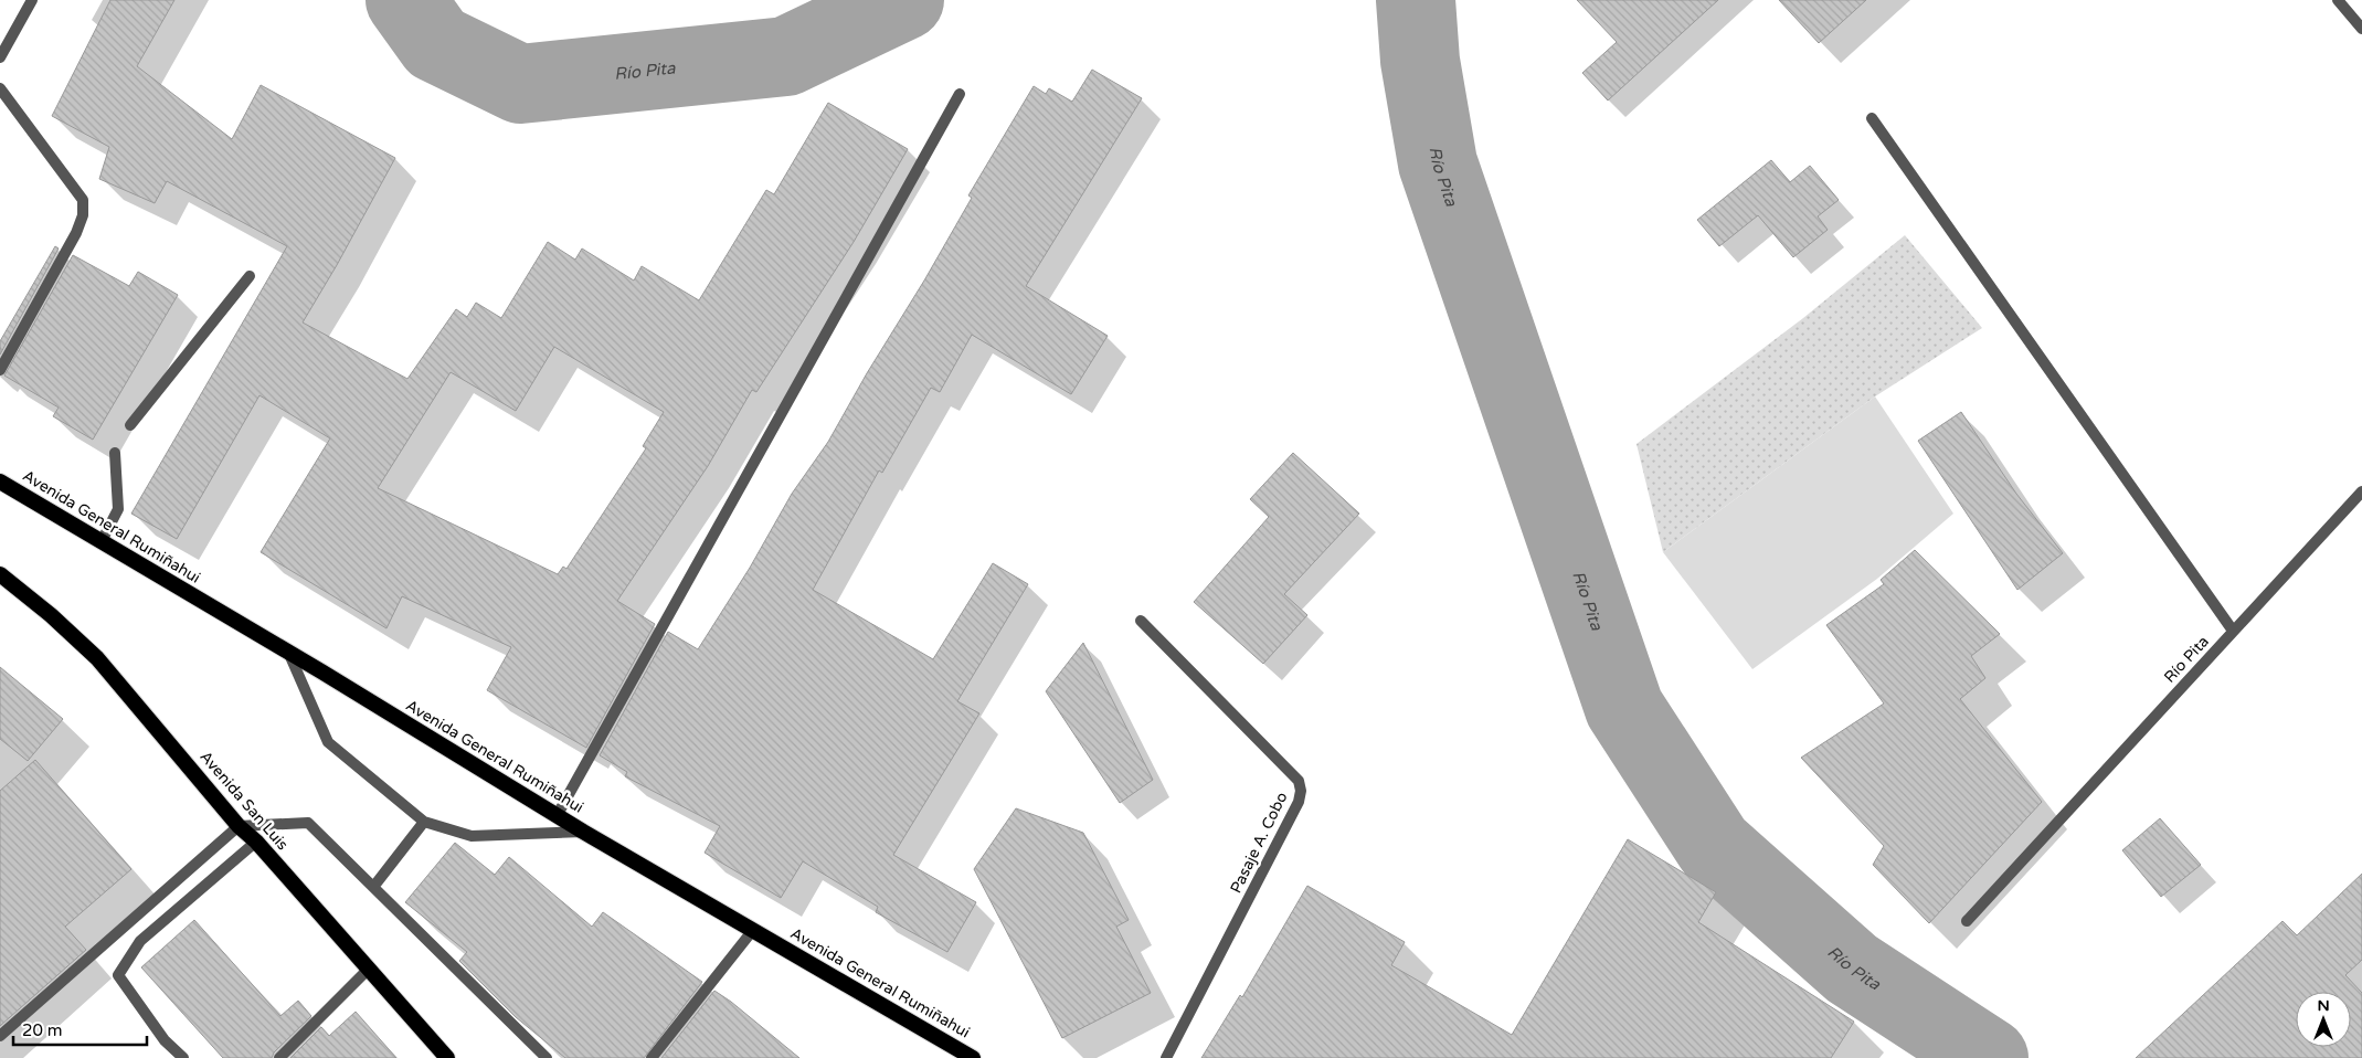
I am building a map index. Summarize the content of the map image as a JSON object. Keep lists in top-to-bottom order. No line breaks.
{"streets":{"highway":["Avenida General Rumiñahui","Avenida San Luis"],"street":["Río Pita","Pasaje A. Cobo"]},"water":["Río Pita"],"scale_bar":"20 m","north":"top"}
